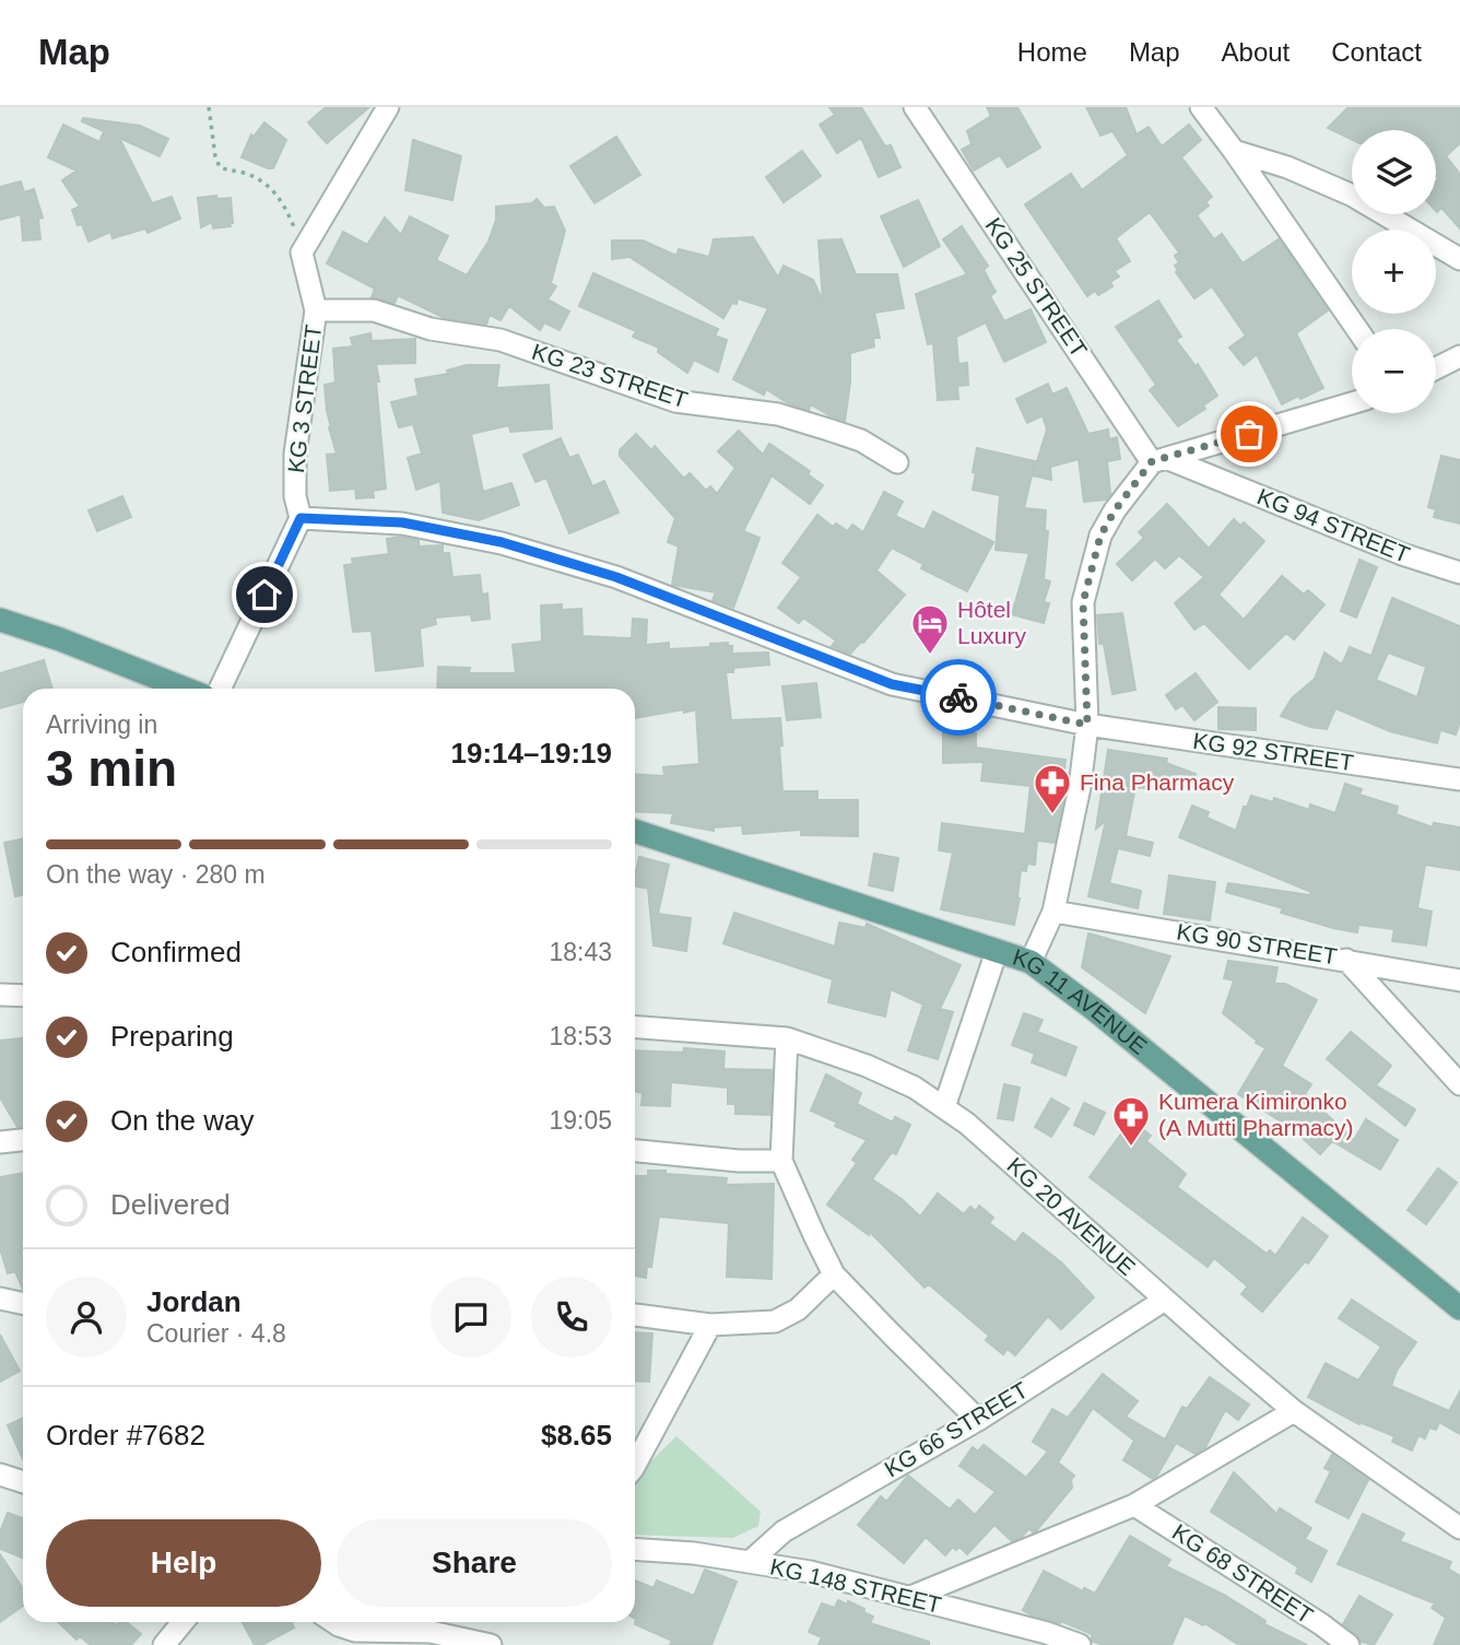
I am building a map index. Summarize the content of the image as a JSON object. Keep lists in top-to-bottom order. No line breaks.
{"streets":{"main road":["KG 11 AVENUE"],"street":["KG 25 STREET","KG 23 STREET","KG 3 STREET","KG 94 STREET","KG 92 STREET","KG 90 STREET","KG 20 AVENUE","KG 66 STREET","KG 68 STREET","KG 148 STREET"]},"crossings":[["KG 25 STREET","KG 94 STREET"],["KG 23 STREET","KG 3 STREET"],["KG 3 STREET","KG 92 STREET"],["KG 20 AVENUE","KG 66 STREET"],["KG 66 STREET","KG 148 STREET"]],"places":{"hotel":["Hôtel Luxury"],"pharmacy":["Fina Pharmacy","Kumera Kimironko (A Mutti Pharmacy)"]},"page":{"header":"Map","nav":["Home","Map","About","Contact"],"map_buttons":["+","−"],"heading":["3 min","Arriving in","19:14–19:19"],"panel":["Jordan","Courier · 4.8","Order #7682","$8.65"],"bar":"On the way · 280 m","list":[["Confirmed","18:43"],["Preparing","18:53"],["On the way","19:05"],"Delivered"],"buttons":["Help","Share"]}}
